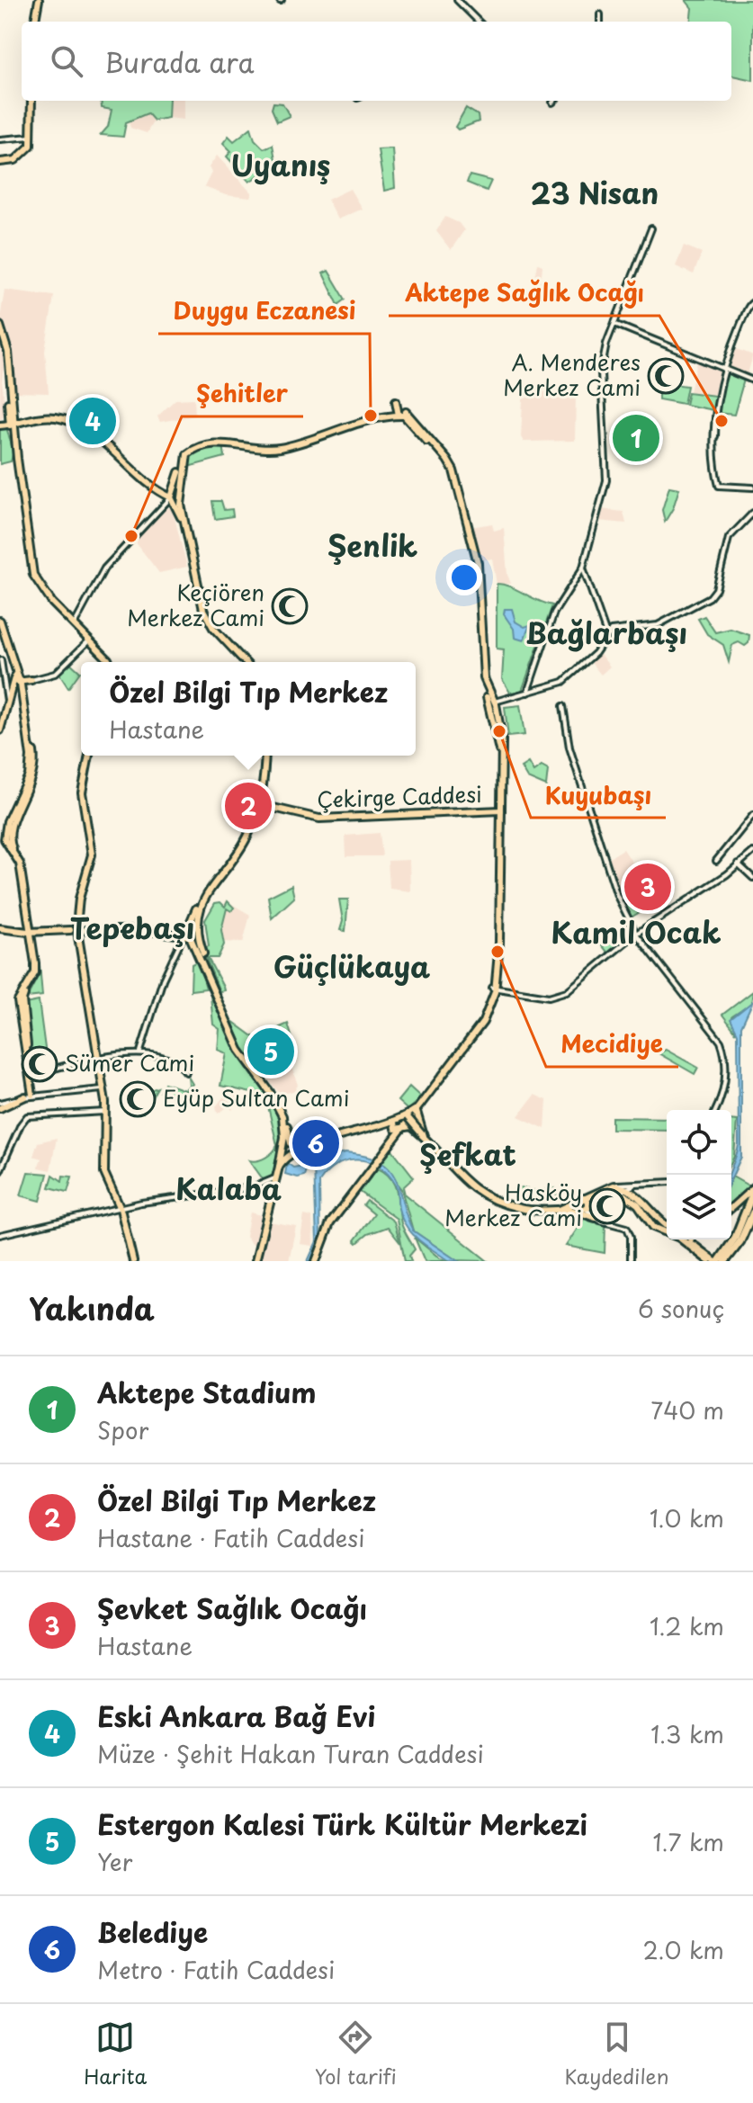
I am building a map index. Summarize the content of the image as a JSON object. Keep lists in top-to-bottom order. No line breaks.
{"streets":{"main road":["Çekirge Caddesi"]},"districts":["Uyanış","23 Nisan","Şenlik","Bağlarbaşı","Tepebaşı","Kamil Ocak","Güçlükaya","Şefkat","Kalaba"],"places":{"mosque":["A. Menderes Merkez Cami","Keçiören Merkez Cami","Sümer Cami","Eyüp Sultan Cami","Hasköy Merkez Cami"],"other":["Duygu Eczanesi","Aktepe Sağlık Ocağı","Şehitler","Kuyubaşı","Mecidiye"]},"page":{"search":"Burada ara","pins":["4","1","2","3","5","6"],"popup":["Özel Bilgi Tıp Merkez","Hastane"],"heading":["Yakında","6 sonuç"],"list":[{"mark":"1","name":"Aktepe Stadium","note":"Spor","value":"740 m"},{"mark":"2","name":"Özel Bilgi Tıp Merkez","note":"Hastane · Fatih Caddesi","value":"1.0 km"},{"mark":"3","name":"Şevket Sağlık Ocağı","note":"Hastane","value":"1.2 km"},{"mark":"4","name":"Eski Ankara Bağ Evi","note":"Müze · Şehit Hakan Turan Caddesi","value":"1.3 km"},{"mark":"5","name":"Estergon Kalesi Türk Kültür Merkezi","note":"Yer","value":"1.7 km"},{"mark":"6","name":"Belediye","note":"Metro · Fatih Caddesi","value":"2.0 km"}],"nav":["Harita","Yol tarifi","Kaydedilen"]}}
